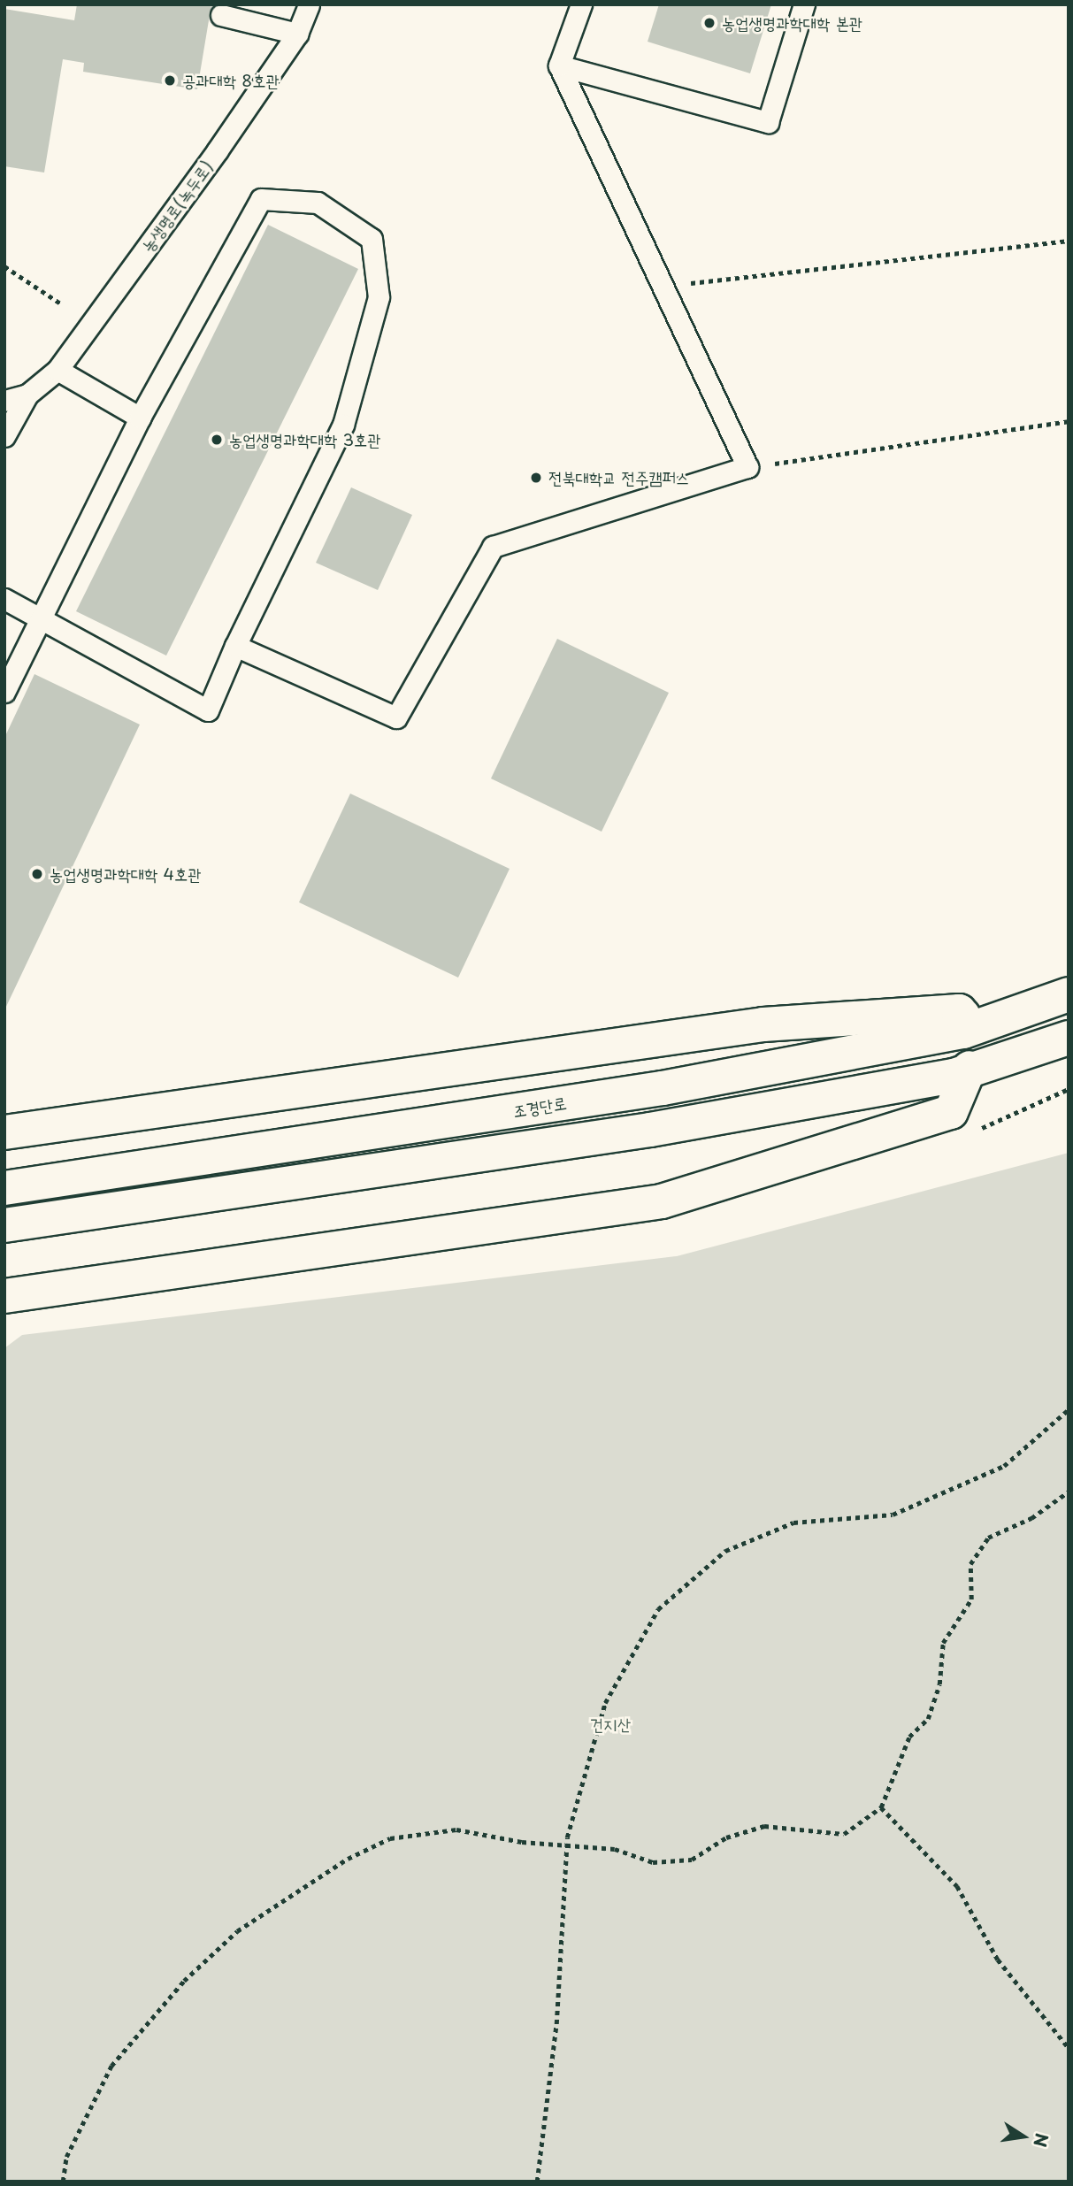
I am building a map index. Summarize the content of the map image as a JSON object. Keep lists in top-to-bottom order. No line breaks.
{"streets":{"street":["조경단로"],"lane":["농생명로(녹두로)"]},"parks":["건지산"],"places":["농업생명과학대학 본관","공과대학 8호관","농업생명과학대학 3호관","전북대학교 전주캠퍼스","농업생명과학대학 4호관"],"north":"right"}
